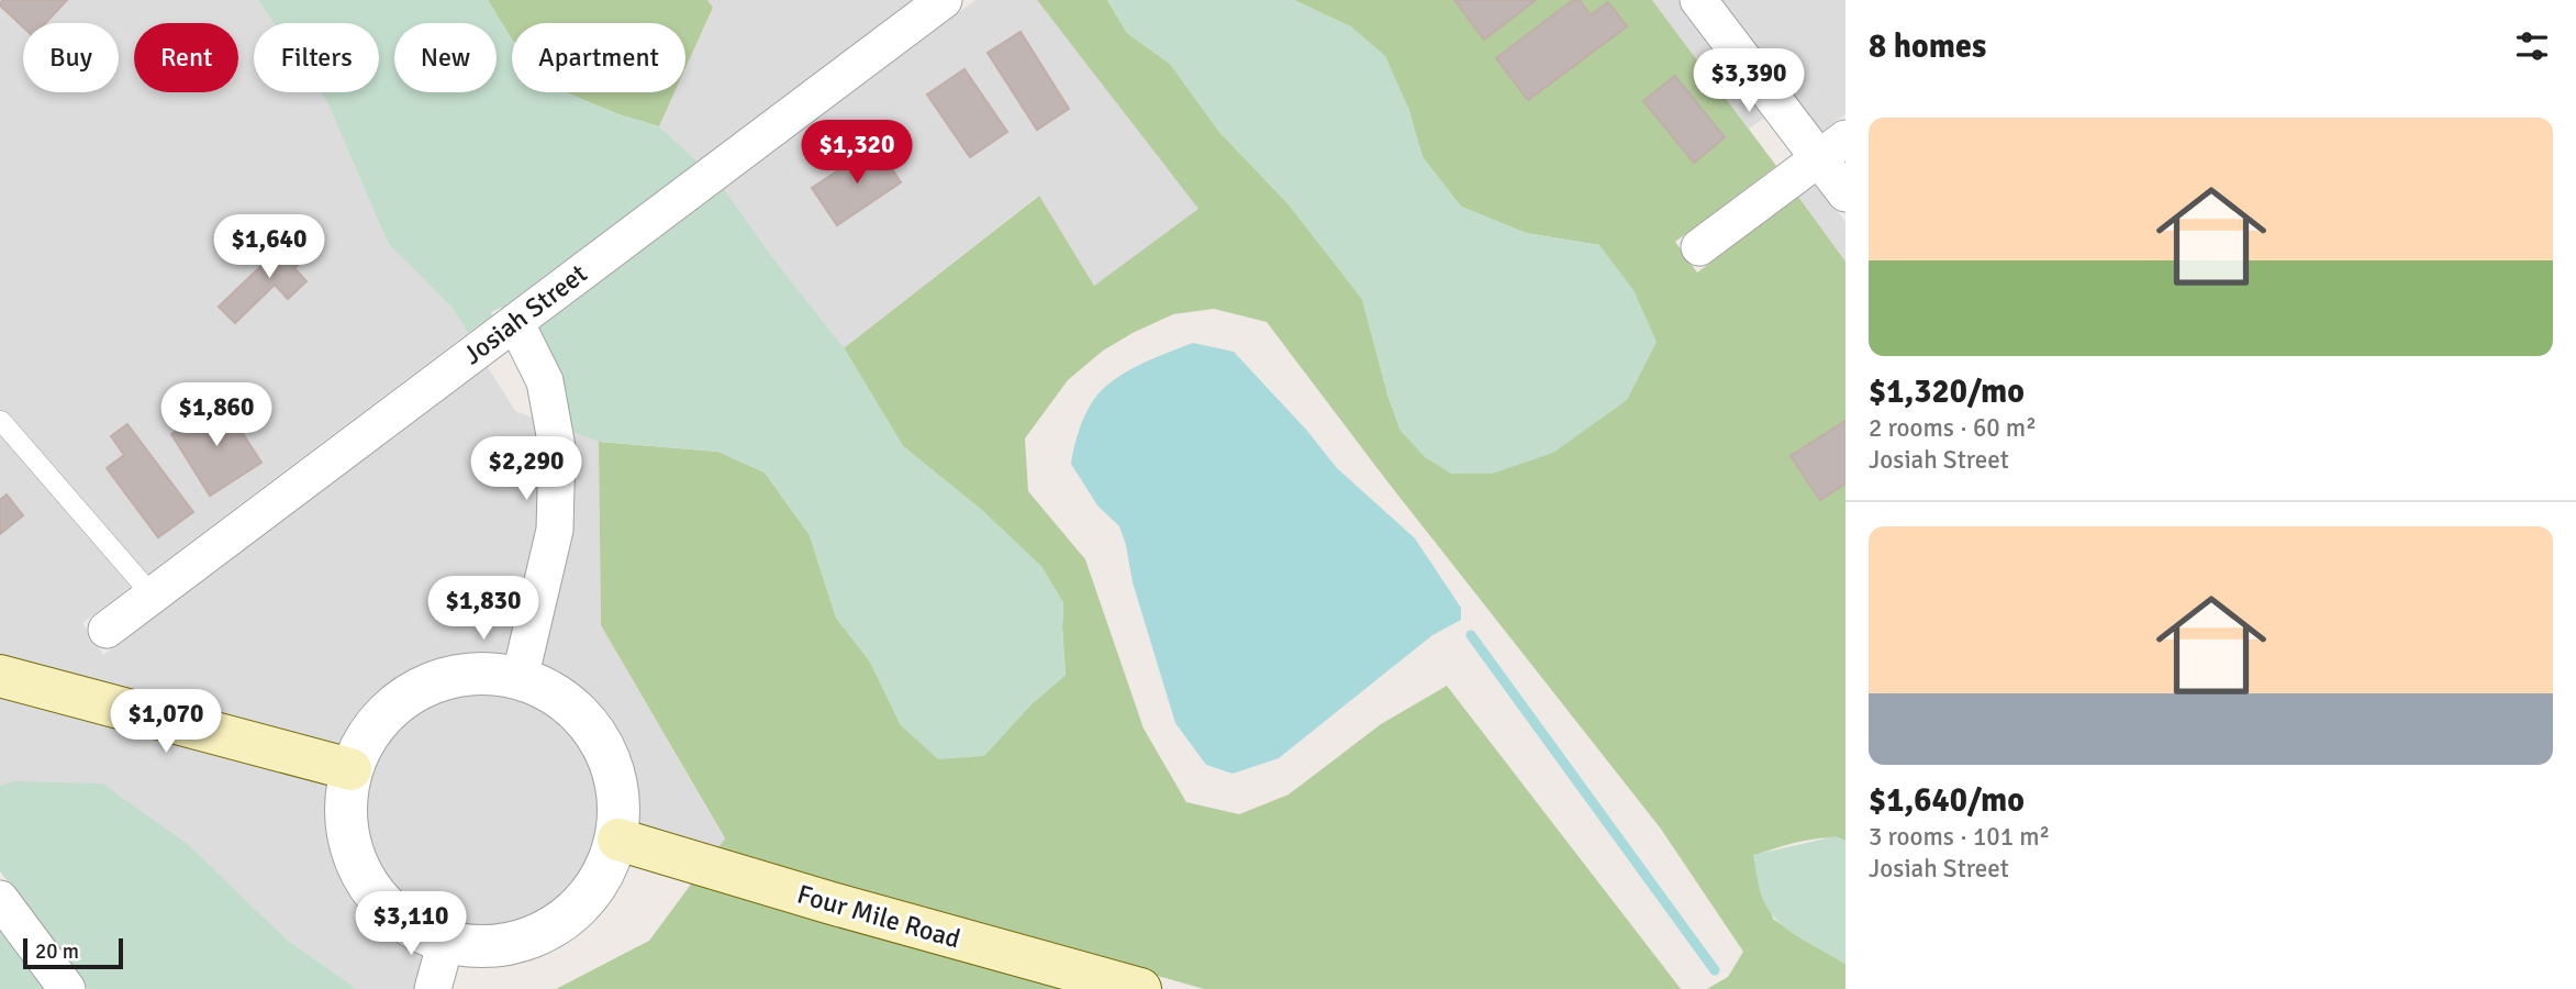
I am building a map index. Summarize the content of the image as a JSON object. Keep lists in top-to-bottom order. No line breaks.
{"streets":{"main road":["Four Mile Road"],"street":["Josiah Street"]},"scale_bar":"20 m","page":{"heading":"8 homes","chip":["Buy","Rent","Filters","New","Apartment"],"price":["$3,390","$1,320","$1,640","$1,860","$2,290","$1,830","$1,070","$3,110"],"list":[{"name":"$1,320/mo","note":"2 rooms · 60 m² · Josiah Street"},{"name":"$1,640/mo","note":"3 rooms · 101 m² · Josiah Street"}],"scale":"20 m"}}
